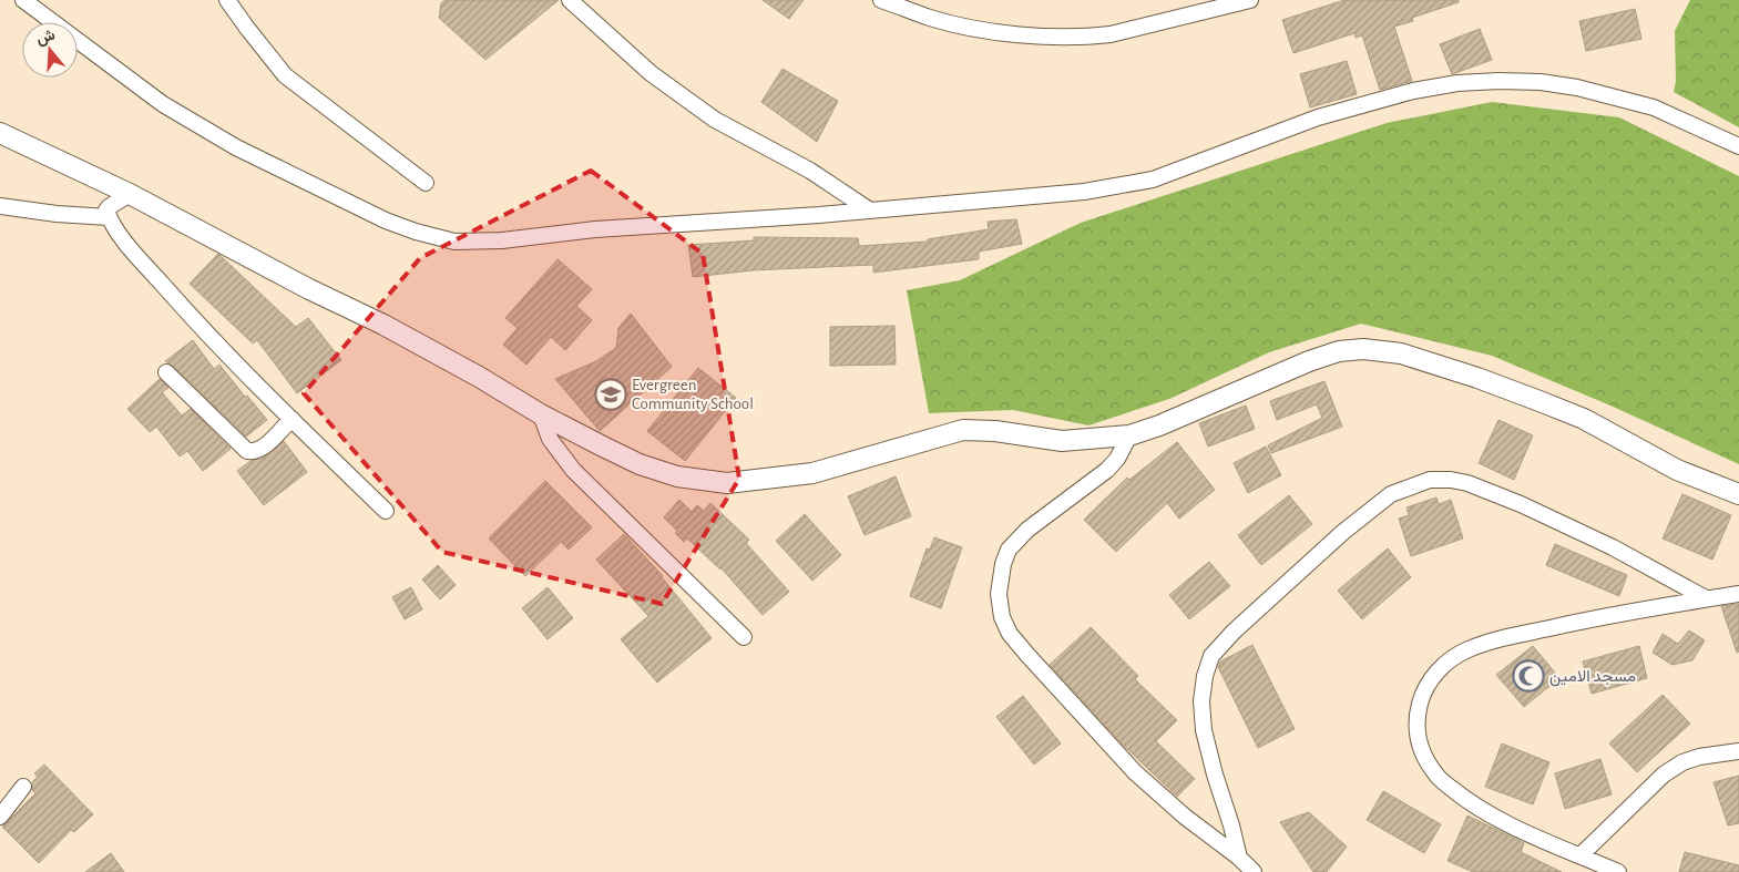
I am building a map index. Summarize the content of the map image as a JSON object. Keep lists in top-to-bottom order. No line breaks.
{"places":{"school or university":["Evergreen Community School"],"mosque":["مسجد الامين"]},"north":"top"}
